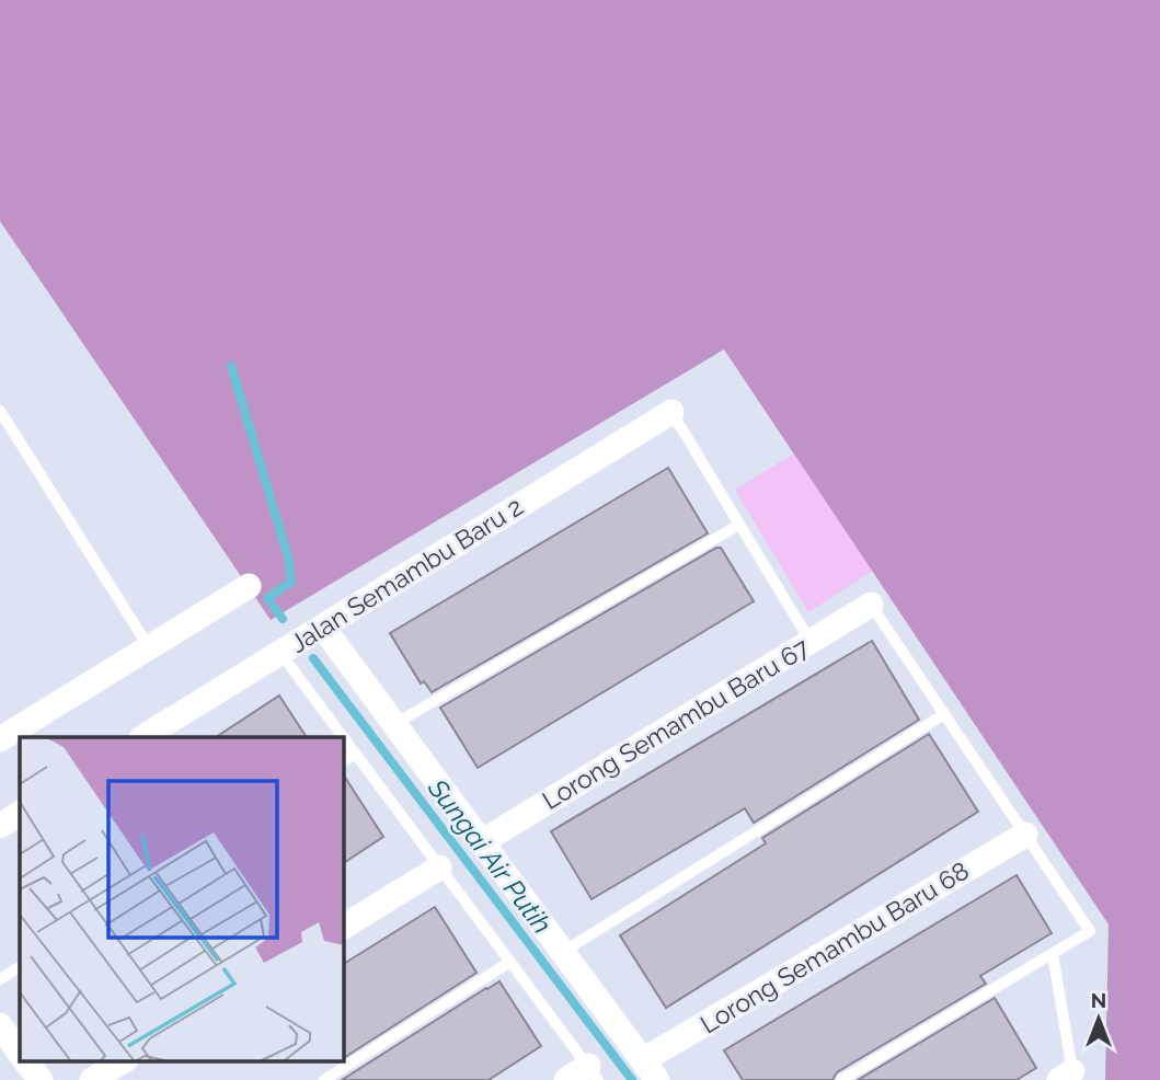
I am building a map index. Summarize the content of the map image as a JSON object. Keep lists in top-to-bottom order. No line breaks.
{"streets":{"street":["Jalan Semambu Baru 2","Lorong Semambu Baru 67","Lorong Semambu Baru 68"]},"water":["Sungai Air Putih"],"north":"top"}
